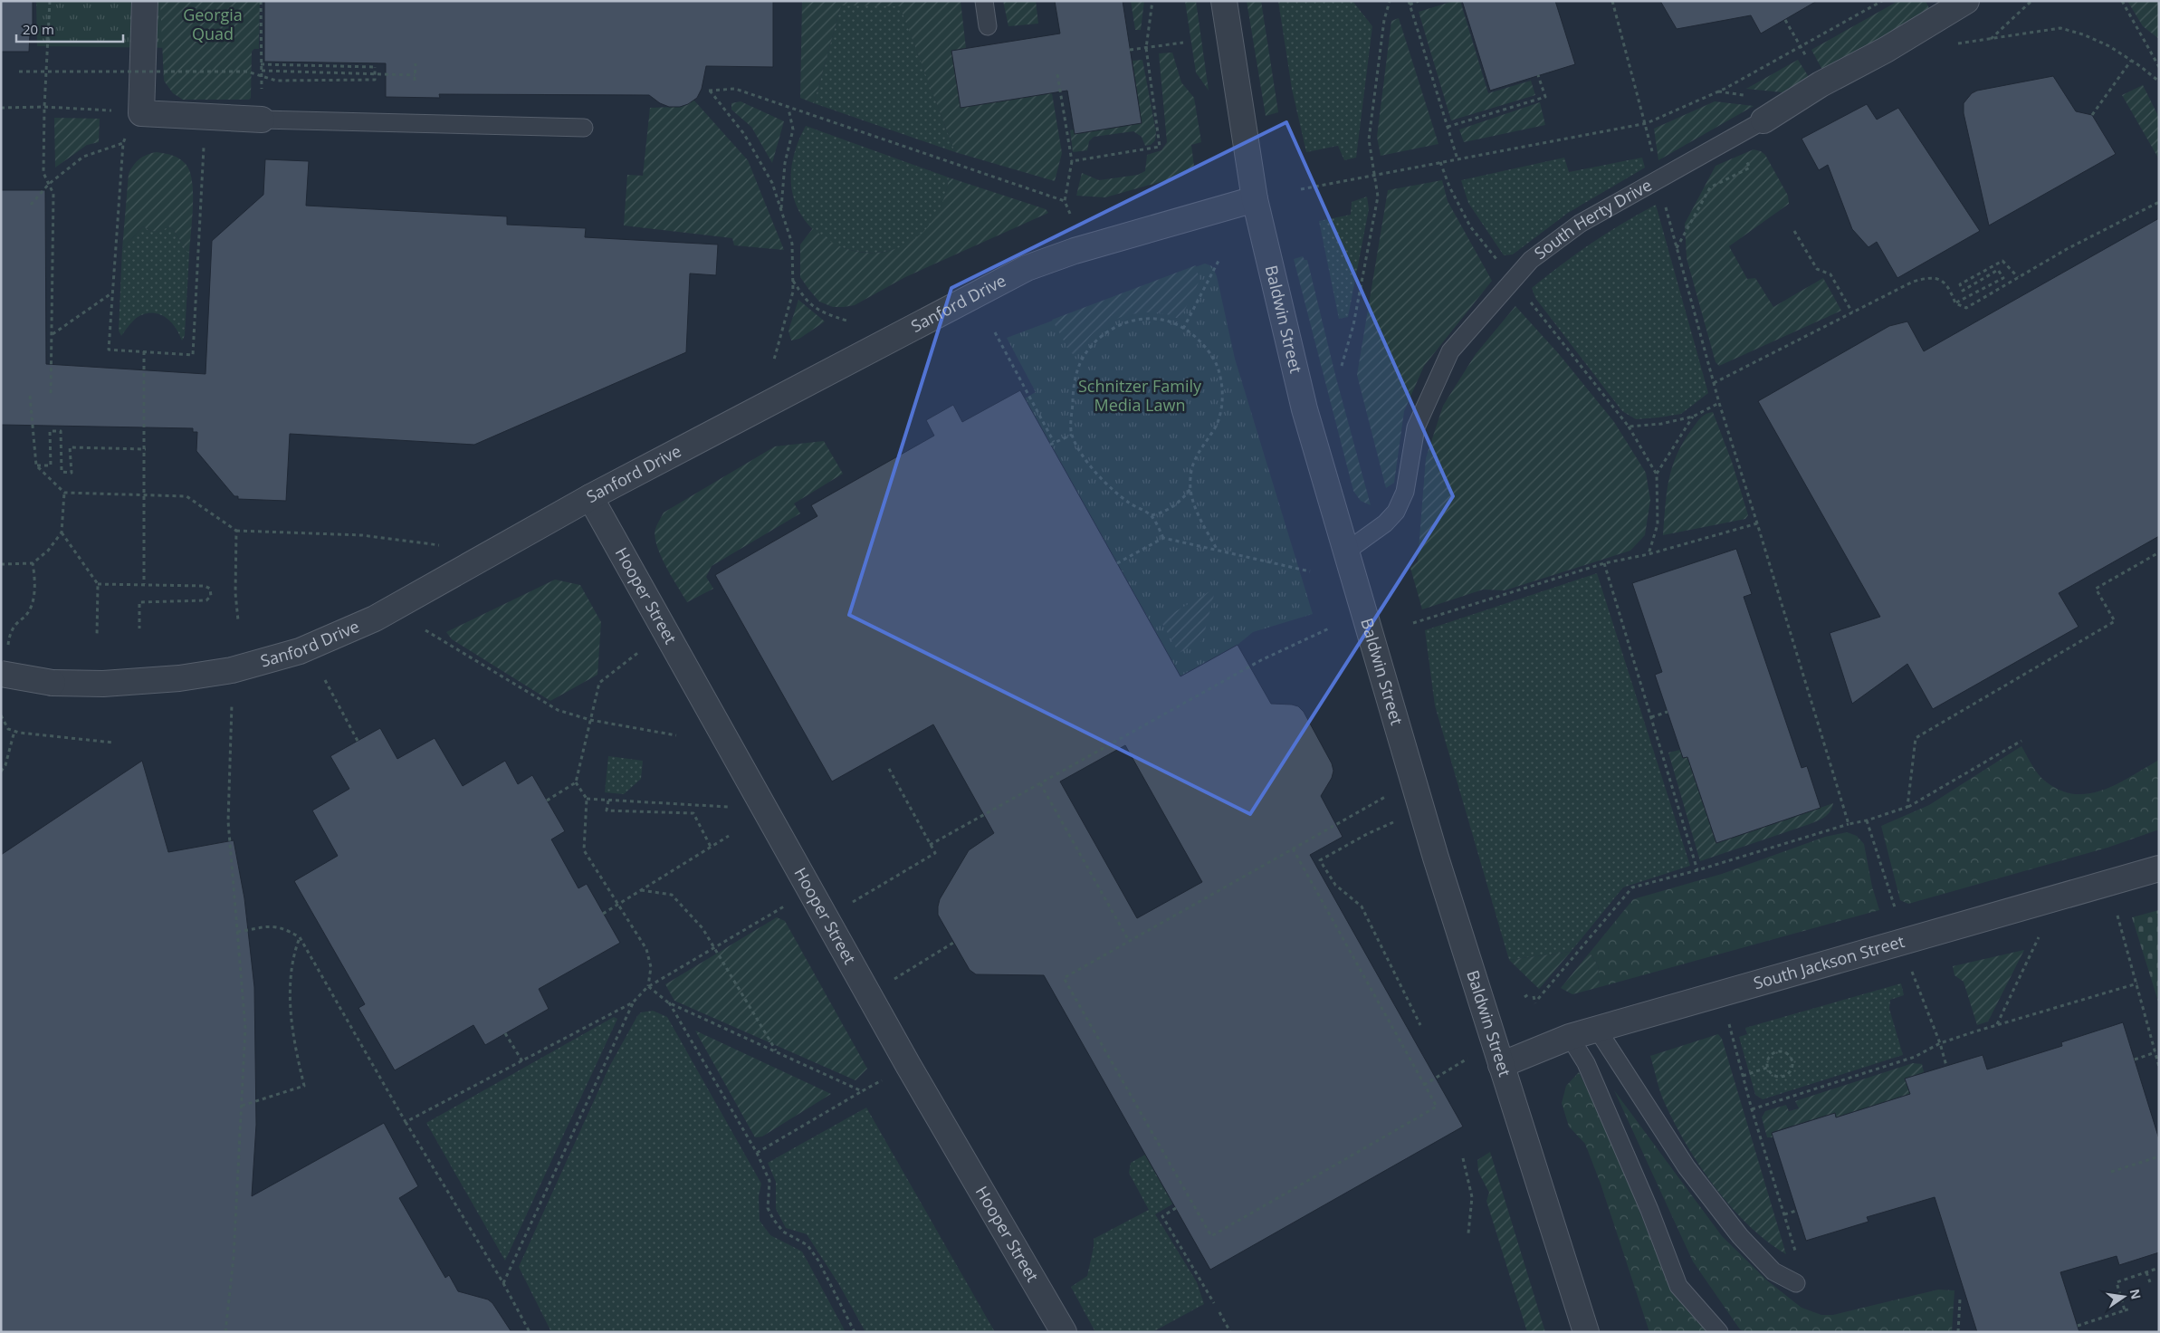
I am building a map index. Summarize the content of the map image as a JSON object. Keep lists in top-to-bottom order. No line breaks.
{"streets":{"street":["South Herty Drive","Sanford Drive","Baldwin Street","Hooper Street","South Jackson Street"]},"crossings":[["South Herty Drive","Baldwin Street"],["Sanford Drive","Baldwin Street"],["Sanford Drive","Hooper Street"],["Baldwin Street","South Jackson Street"]],"parks":["Georgia Quad","Schnitzer Family Media Lawn"],"scale_bar":"20 m","north":"right"}
